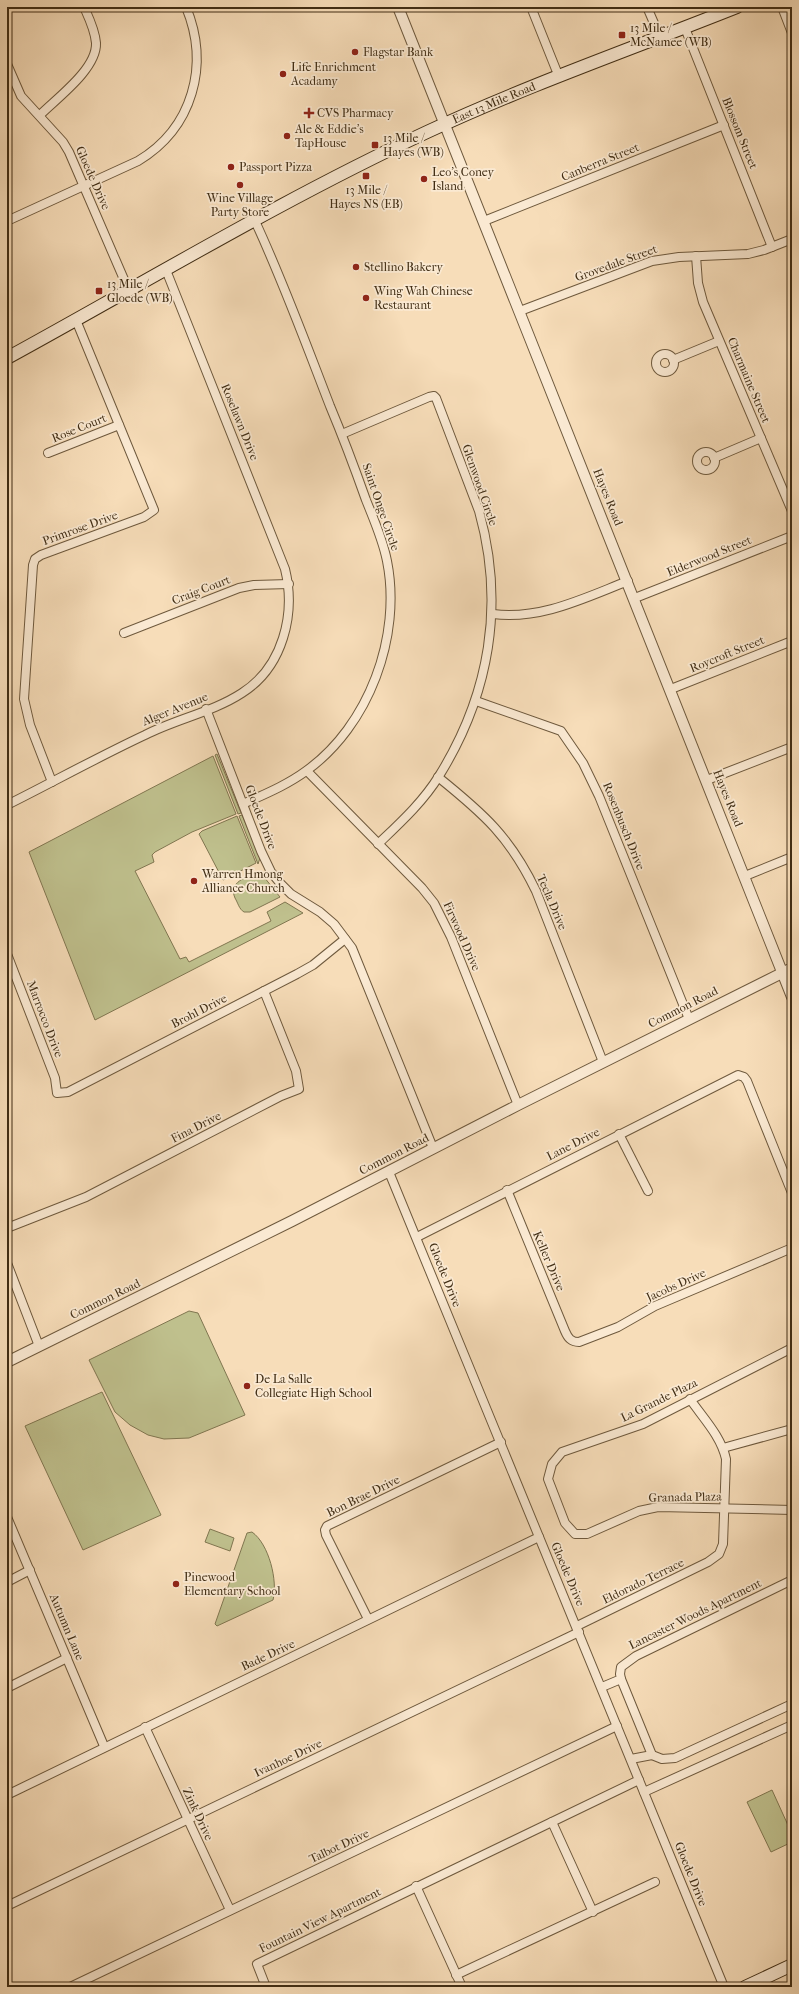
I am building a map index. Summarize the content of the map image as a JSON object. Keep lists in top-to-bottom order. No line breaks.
{"streets":{"main road":["East 13 Mile Road"],"street":["Blossom Street","Canberra Street","Gloede Drive","Grovedale Street","Charmaine Street","Roselawn Drive","Rose Court","Glenwood Circle","Hayes Road","Saint Onge Circle","Primrose Drive","Elderwood Street","Craig Court","Roycroft Street","Alger Avenue","Rosenbusch Drive","Tecla Drive","Firwood Drive","Common Road","Brohl Drive","Marrocco Drive","Fina Drive","Lane Drive","Keller Drive","Jacobs Drive","La Grande Plaza","Bon Brae Drive","Granada Plaza","Eldorado Terrace","Lancaster Woods Apartment","Autumn Lane","Bade Drive","Ivanhoe Drive","Zink Drive","Talbot Drive","Fountain View Apartment"]},"crossings":[["East 13 Mile Road","Blossom Street"],["East 13 Mile Road","Gloede Drive"],["East 13 Mile Road","Roselawn Drive"],["East 13 Mile Road","Hayes Road"],["East 13 Mile Road","Saint Onge Circle"],["East 13 Mile Road","Primrose Drive"],["Blossom Street","Canberra Street"],["Blossom Street","Grovedale Street"],["Canberra Street","Hayes Road"],["Gloede Drive","Saint Onge Circle"],["Gloede Drive","Alger Avenue"],["Gloede Drive","Common Road"],["Gloede Drive","Brohl Drive"],["Gloede Drive","Lane Drive"],["Gloede Drive","Bon Brae Drive"],["Gloede Drive","Eldorado Terrace"],["Gloede Drive","Bade Drive"],["Gloede Drive","Ivanhoe Drive"],["Gloede Drive","Talbot Drive"],["Gloede Drive","Fountain View Apartment"],["Grovedale Street","Charmaine Street"],["Grovedale Street","Hayes Road"],["Roselawn Drive","Craig Court"],["Roselawn Drive","Alger Avenue"],["Rose Court","Primrose Drive"],["Glenwood Circle","Saint Onge Circle"],["Glenwood Circle","Rosenbusch Drive"],["Glenwood Circle","Tecla Drive"],["Glenwood Circle","Firwood Drive"],["Hayes Road","Elderwood Street"],["Hayes Road","Roycroft Street"],["Hayes Road","Common Road"],["Saint Onge Circle","Firwood Drive"],["Primrose Drive","Alger Avenue"],["Craig Court","Alger Avenue"],["Rosenbusch Drive","Common Road"],["Tecla Drive","Common Road"],["Firwood Drive","Common Road"],["Brohl Drive","Marrocco Drive"],["Brohl Drive","Fina Drive"],["Lane Drive","Keller Drive"],["Keller Drive","Jacobs Drive"],["La Grande Plaza","Granada Plaza"],["Bon Brae Drive","Bade Drive"],["Granada Plaza","Eldorado Terrace"],["Eldorado Terrace","Ivanhoe Drive"],["Autumn Lane","Bade Drive"],["Bade Drive","Zink Drive"],["Ivanhoe Drive","Zink Drive"],["Zink Drive","Talbot Drive"]],"places":{"transit":["13 Mile / McNamee (WB)","13 Mile / Hayes (WB)","13 Mile / Hayes NS (EB)","13 Mile / Gloede (WB)"],"other":["Flagstar Bank","Life Enrichment Acadamy","Ale & Eddie's TapHouse","Passport Pizza","Leo's Coney Island","Wine Village Party Store","Stellino Bakery","Wing Wah Chinese Restaurant","Warren Hmong Alliance Church","De La Salle Collegiate High School","Pinewood Elementary School"],"health":["CVS Pharmacy"]}}
